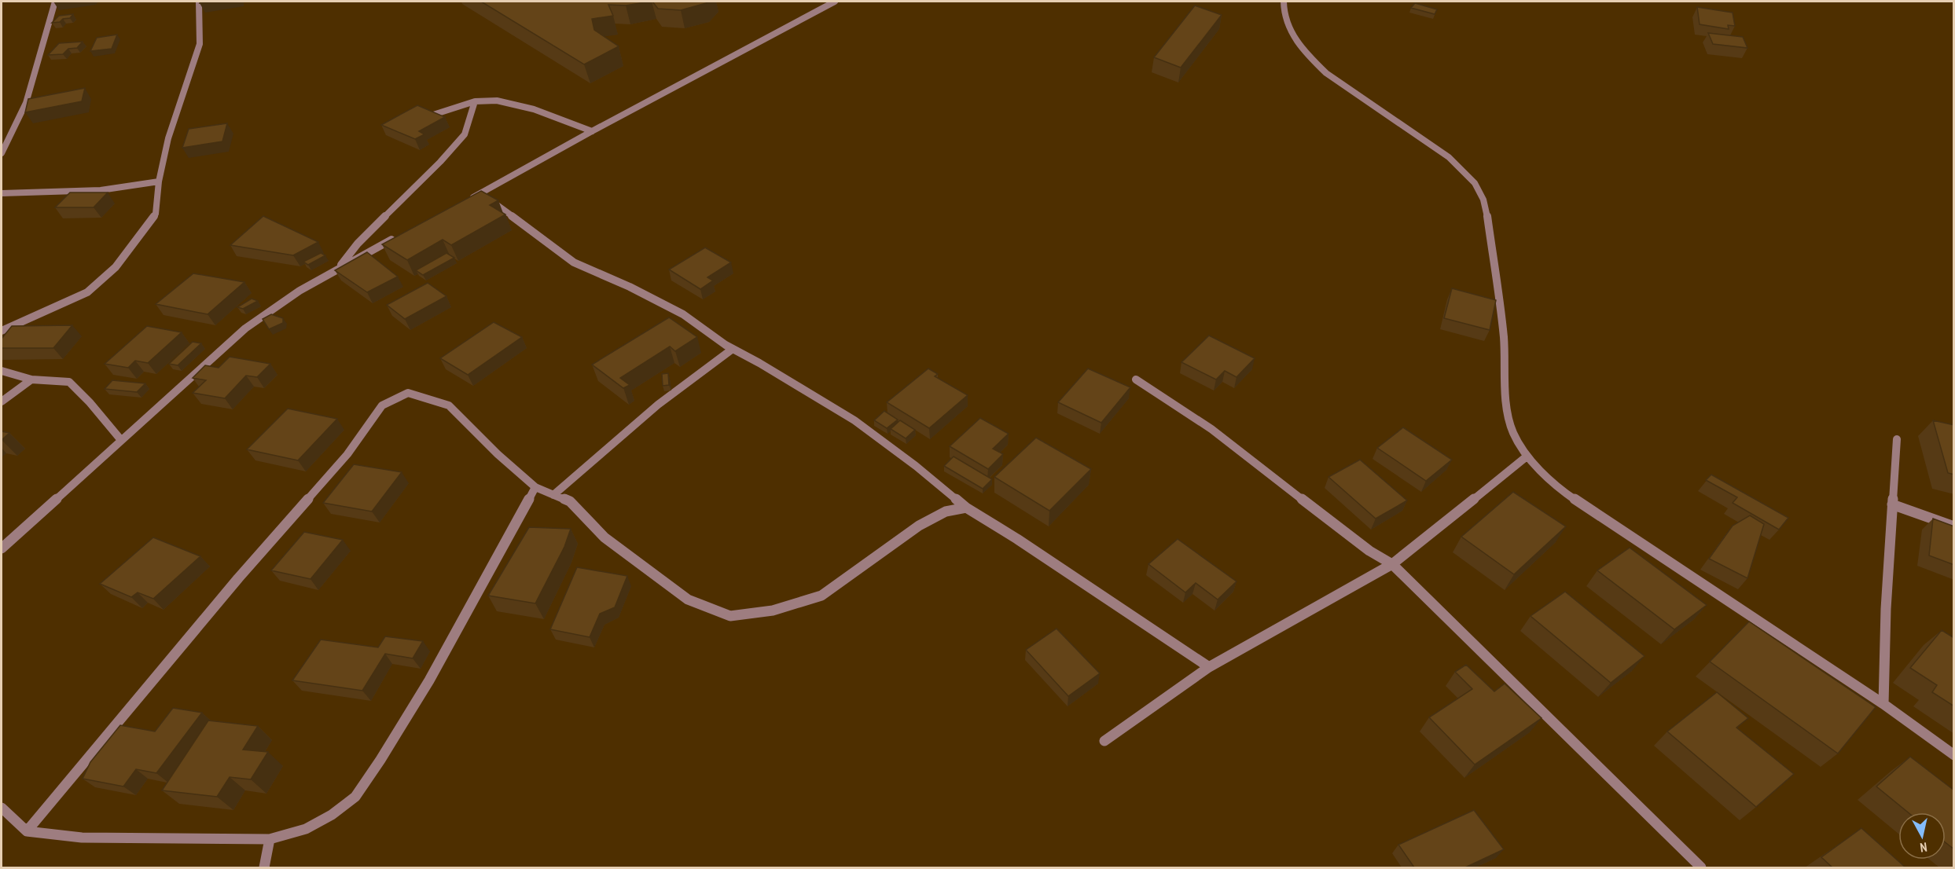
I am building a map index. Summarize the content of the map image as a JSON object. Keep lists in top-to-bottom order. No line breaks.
{"north":"bottom"}
